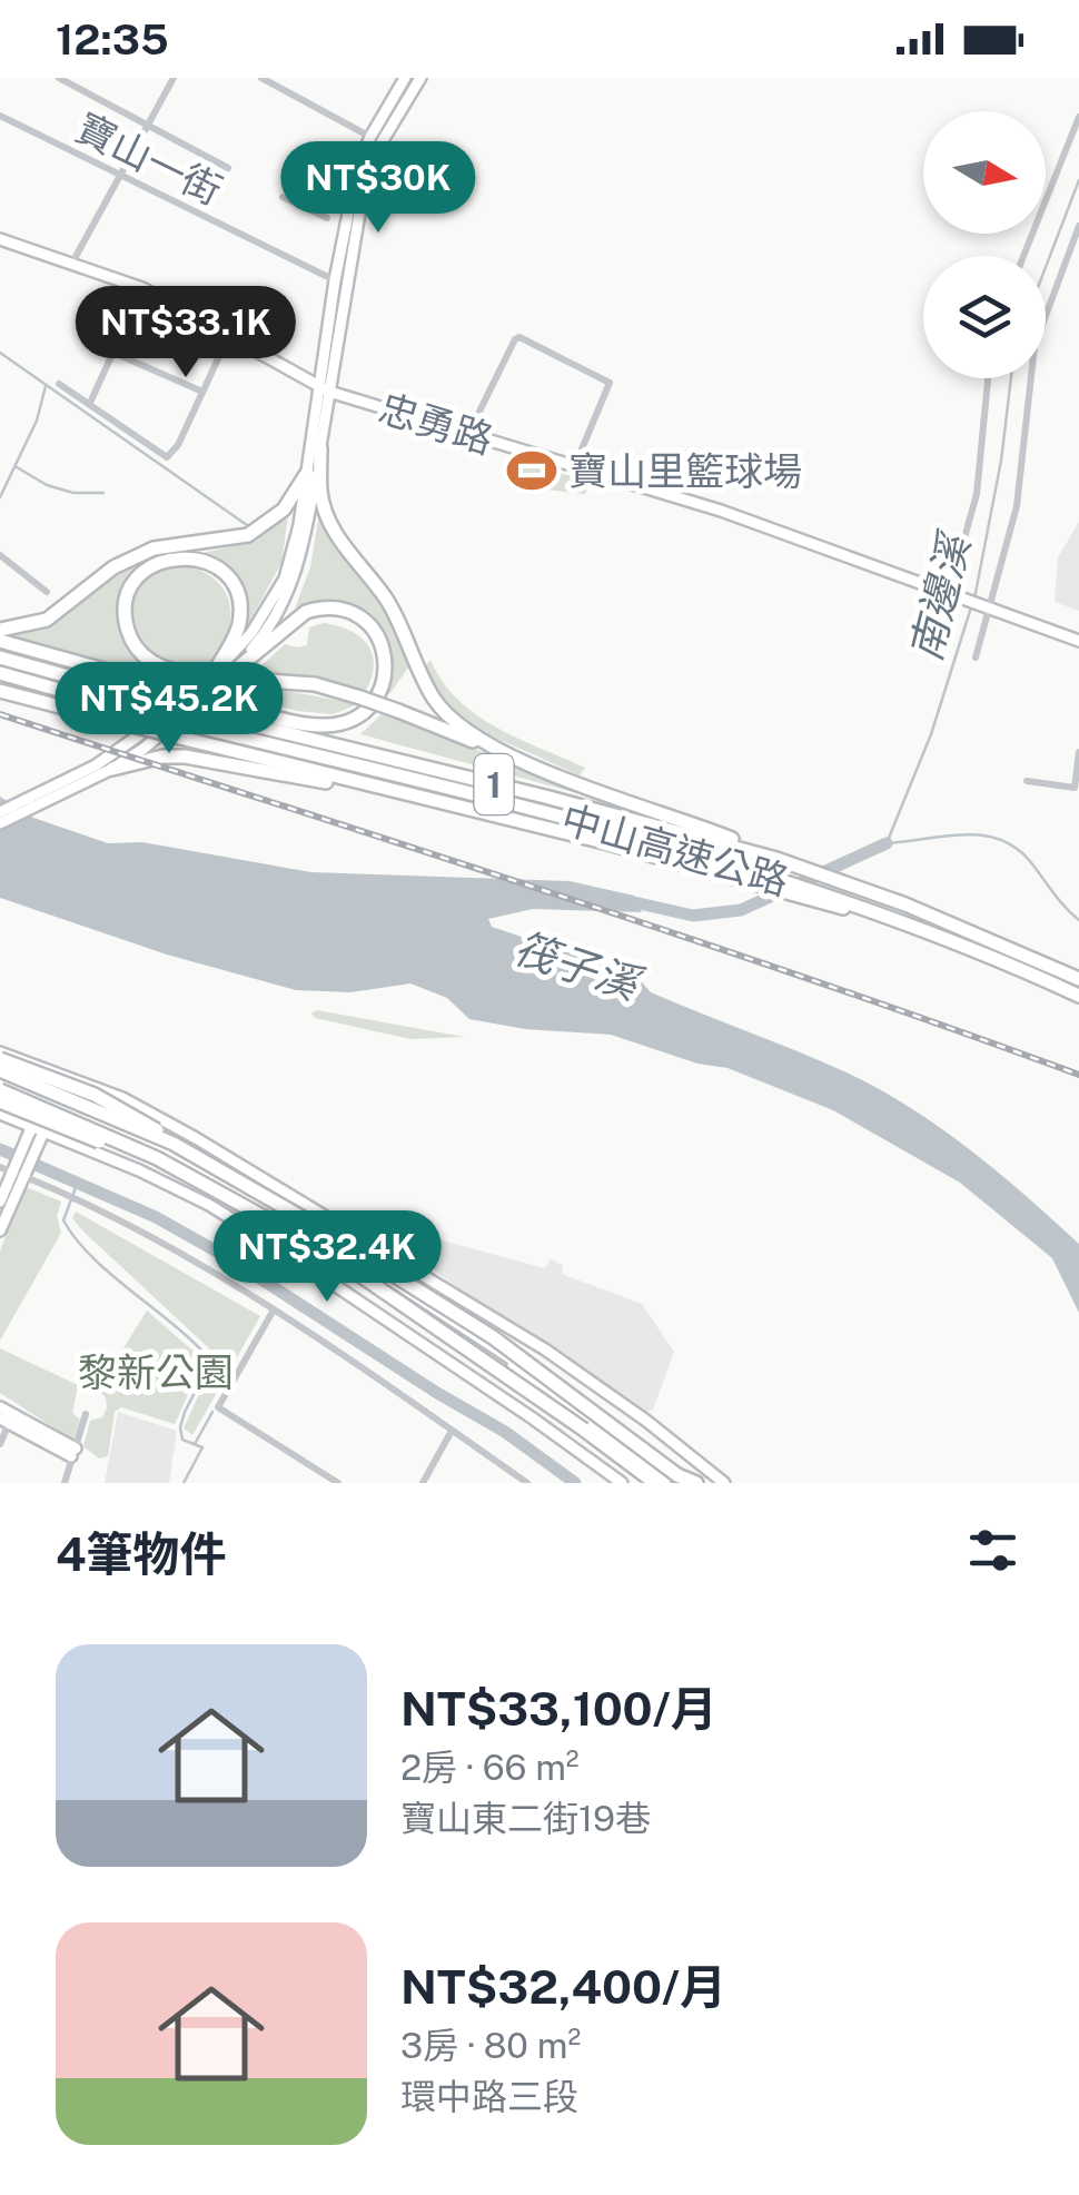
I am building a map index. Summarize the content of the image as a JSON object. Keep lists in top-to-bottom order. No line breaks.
{"streets":{"highway":["1","中山高速公路"],"main road":["忠勇路"],"street":["寶山一街"]},"water":["南邊溪","筏子溪"],"parks":["黎新公園"],"places":{"sports":["寶山里籃球場"]},"north":"right","page":{"status":"12:35","price":["NT$30K","NT$33.1K","NT$45.2K","NT$32.4K"],"heading":"4筆物件","list":[{"name":"NT$33,100/月","note":"2房 · 66 m² · 寶山東二街19巷"},{"name":"NT$32,400/月","note":"3房 · 80 m² · 環中路三段"}]}}
